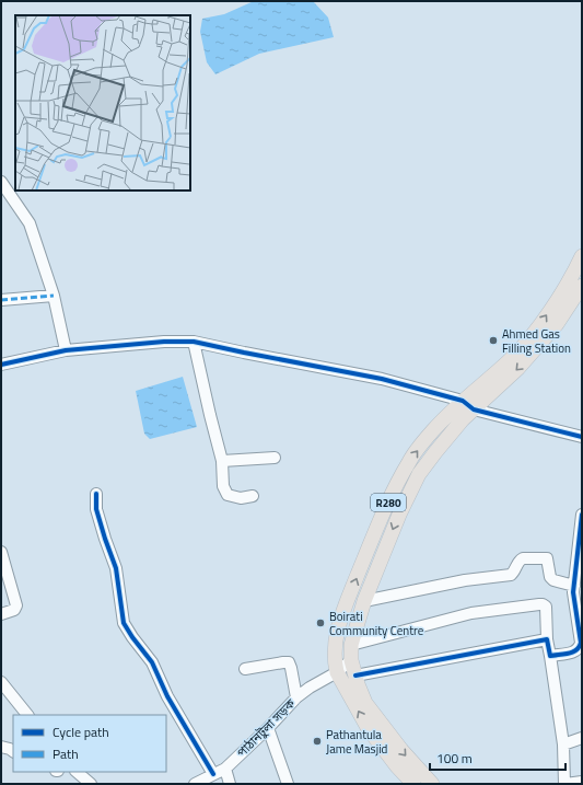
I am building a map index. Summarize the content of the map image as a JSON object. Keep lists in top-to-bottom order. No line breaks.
{"streets":{"main road":["R280"],"street":["পাঠানটুলা সড়ক"]},"crossings":[["R280","পাঠানটুলা সড়ক"]],"places":["Ahmed Gas Filling Station","Boirati Community Centre","Pathantula Jame Masjid"],"legend":["Cycle path","Path"],"scale_bar":"100 m"}
